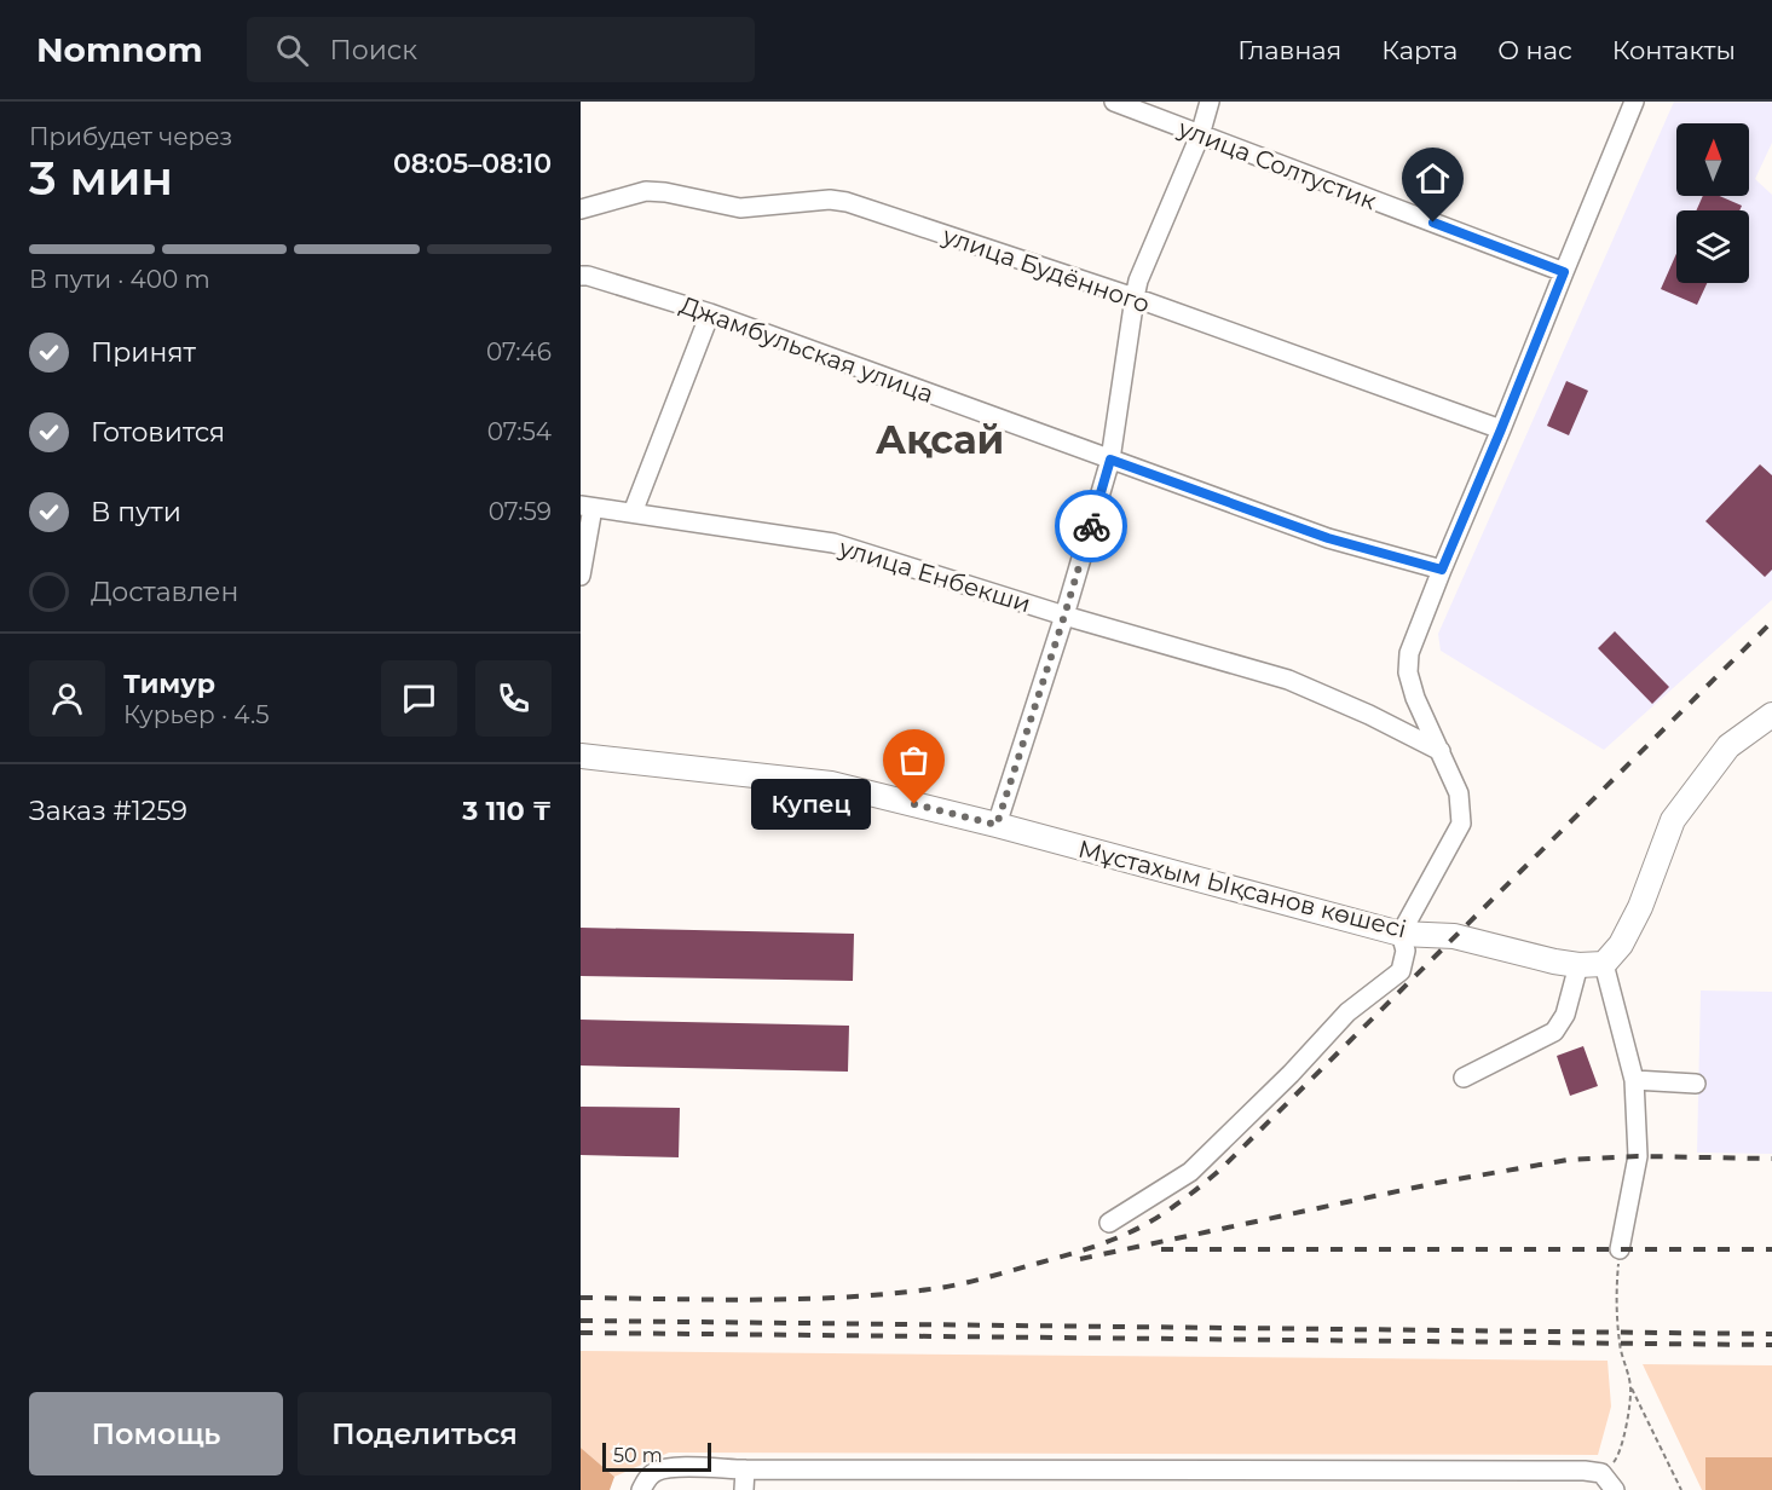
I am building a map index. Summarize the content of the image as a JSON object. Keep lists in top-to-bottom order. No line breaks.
{"streets":{"main road":["Мұстахым Ықсанов көшесі"],"street":["улица Солтустик","улица Будённого","Джамбульская улица","улица Енбекши"]},"districts":["Ақсай"],"places":["Купец"],"scale_bar":"50 m","north":"top","page":{"header":"Nomnom","search":"Поиск","nav":["Главная","Карта","О нас","Контакты"],"heading":["3 мин","Прибудет через","08:05–08:10"],"panel":["Тимур","Курьер · 4.5","Заказ #1259","3 110 ₸"],"bar":"В пути · 400 m","list":[["Принят","07:46"],["Готовится","07:54"],["В пути","07:59"],"Доставлен"],"bubble":"Купец","buttons":["Помощь","Поделиться"],"scale":"50 m"}}
